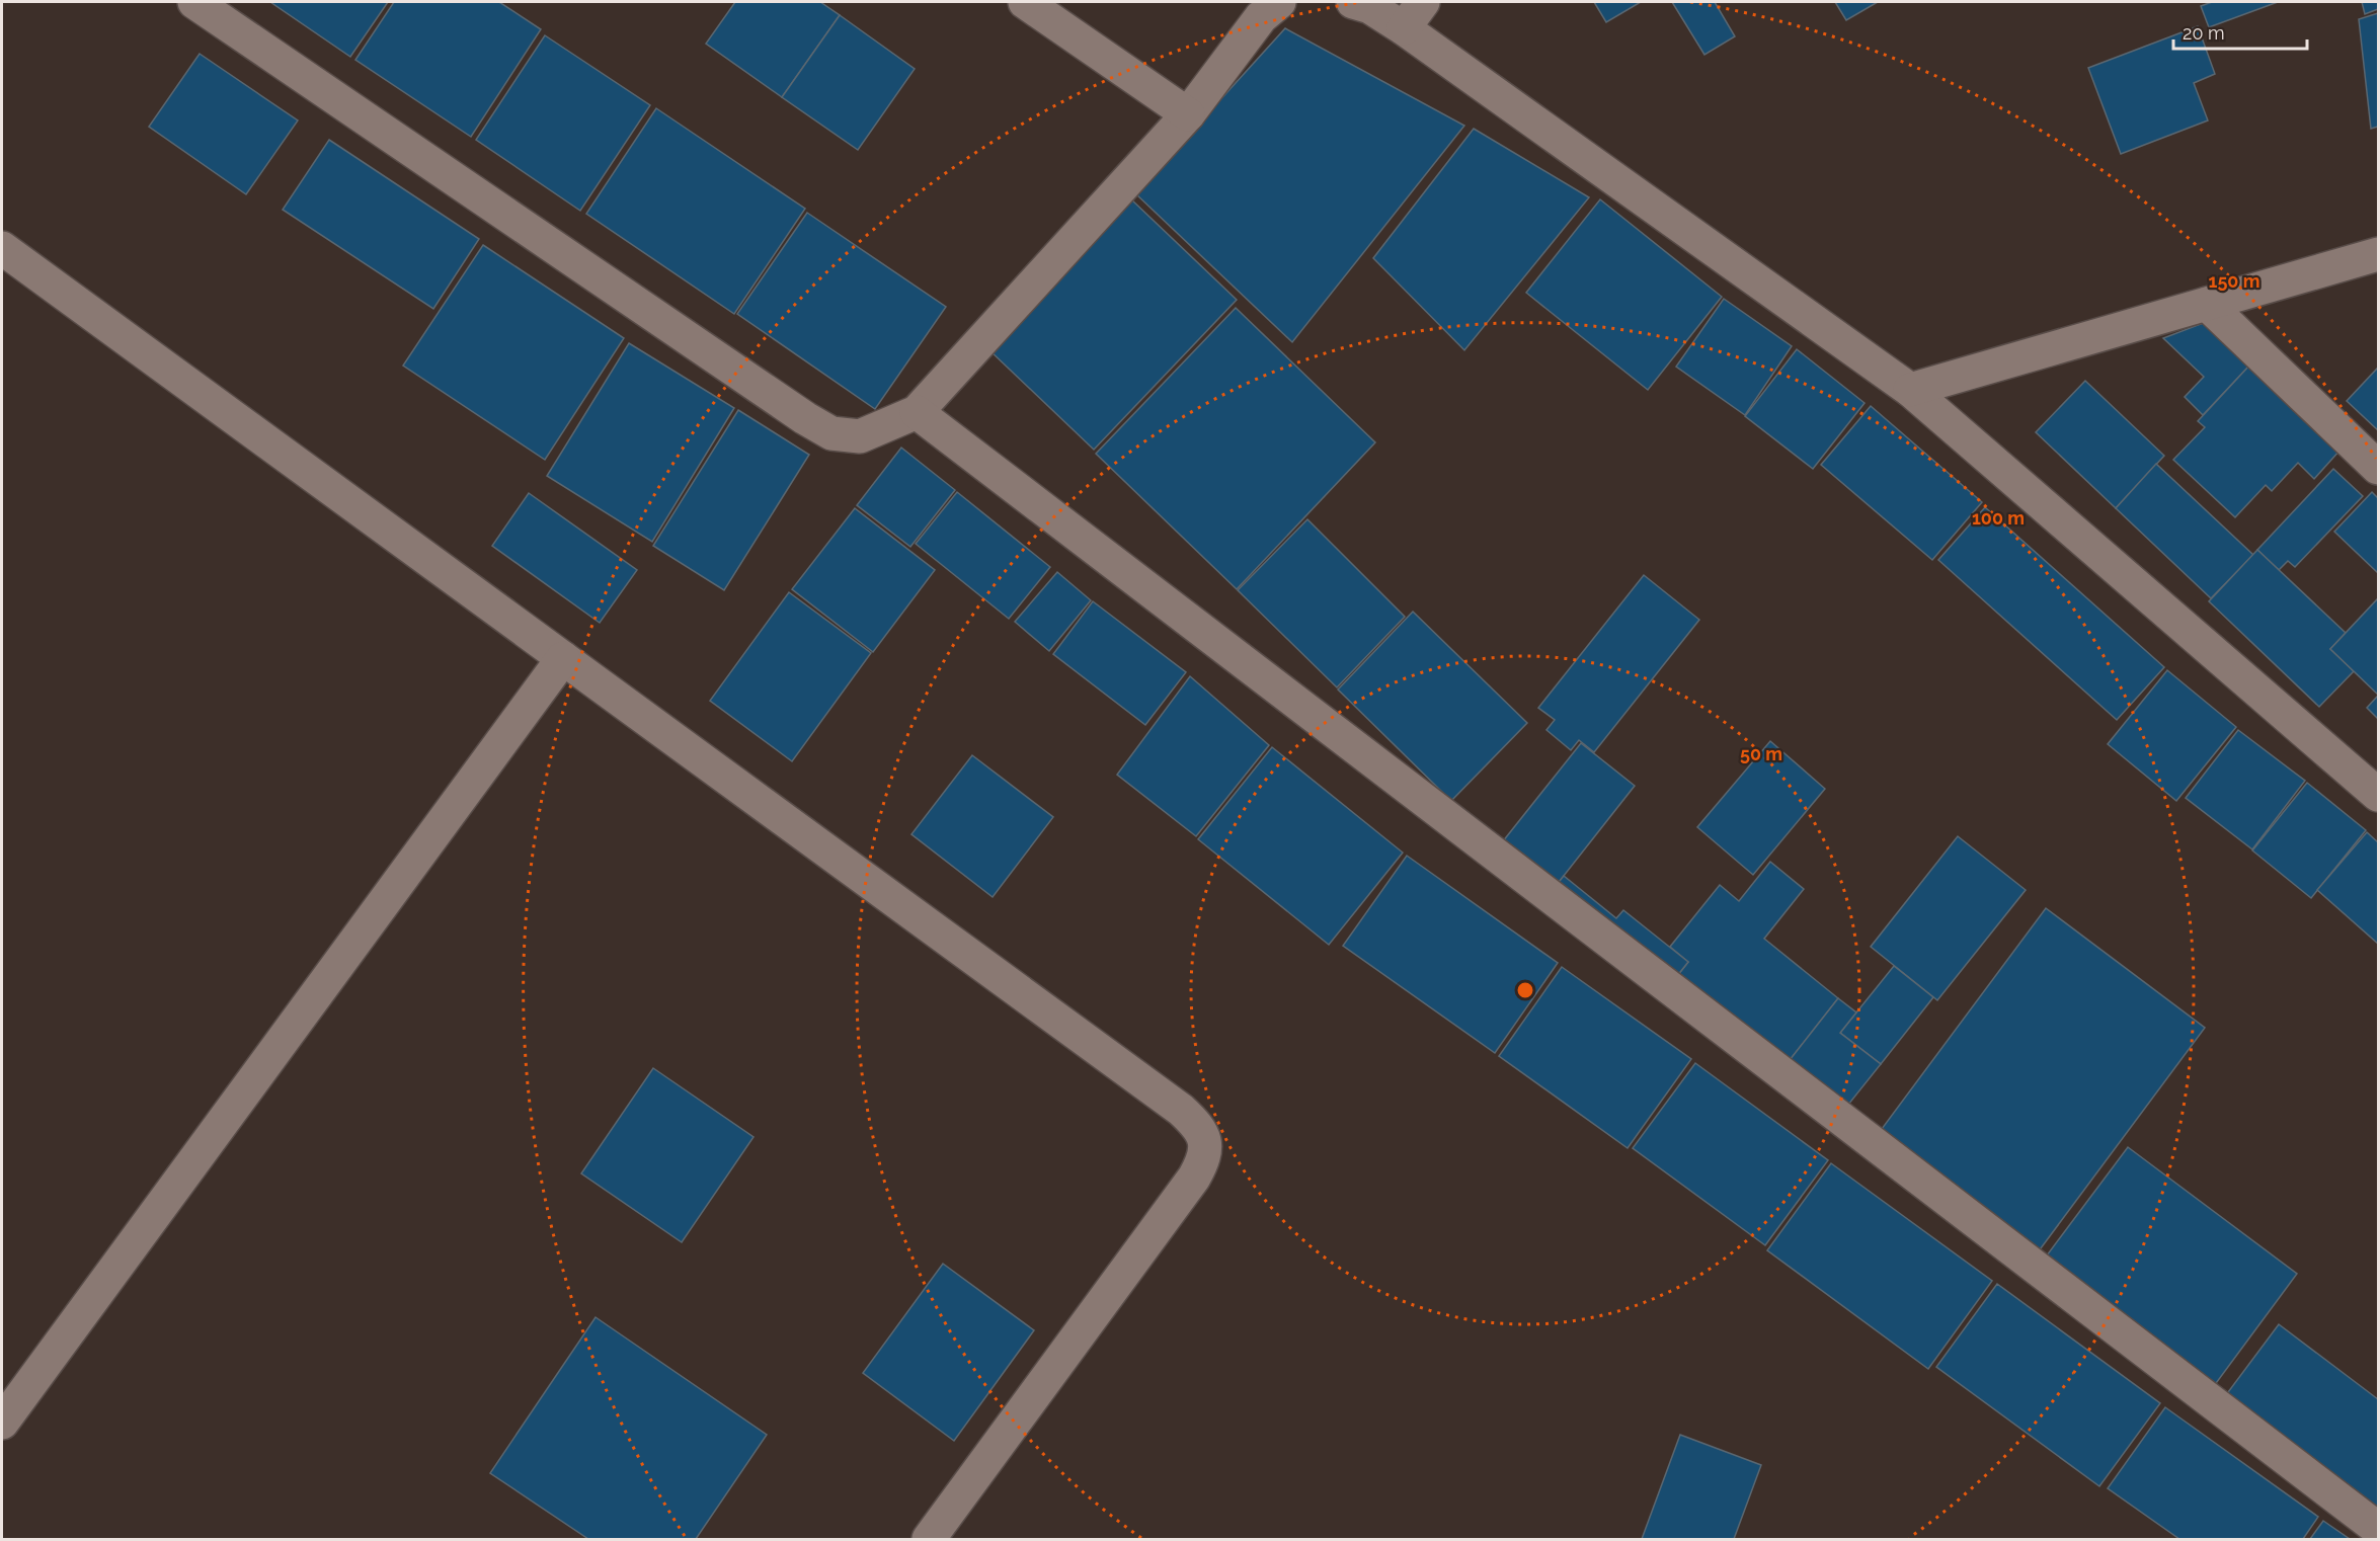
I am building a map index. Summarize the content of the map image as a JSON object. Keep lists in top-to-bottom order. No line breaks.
{"scale_bar":"20 m","rings":["150 m","100 m","50 m"]}
